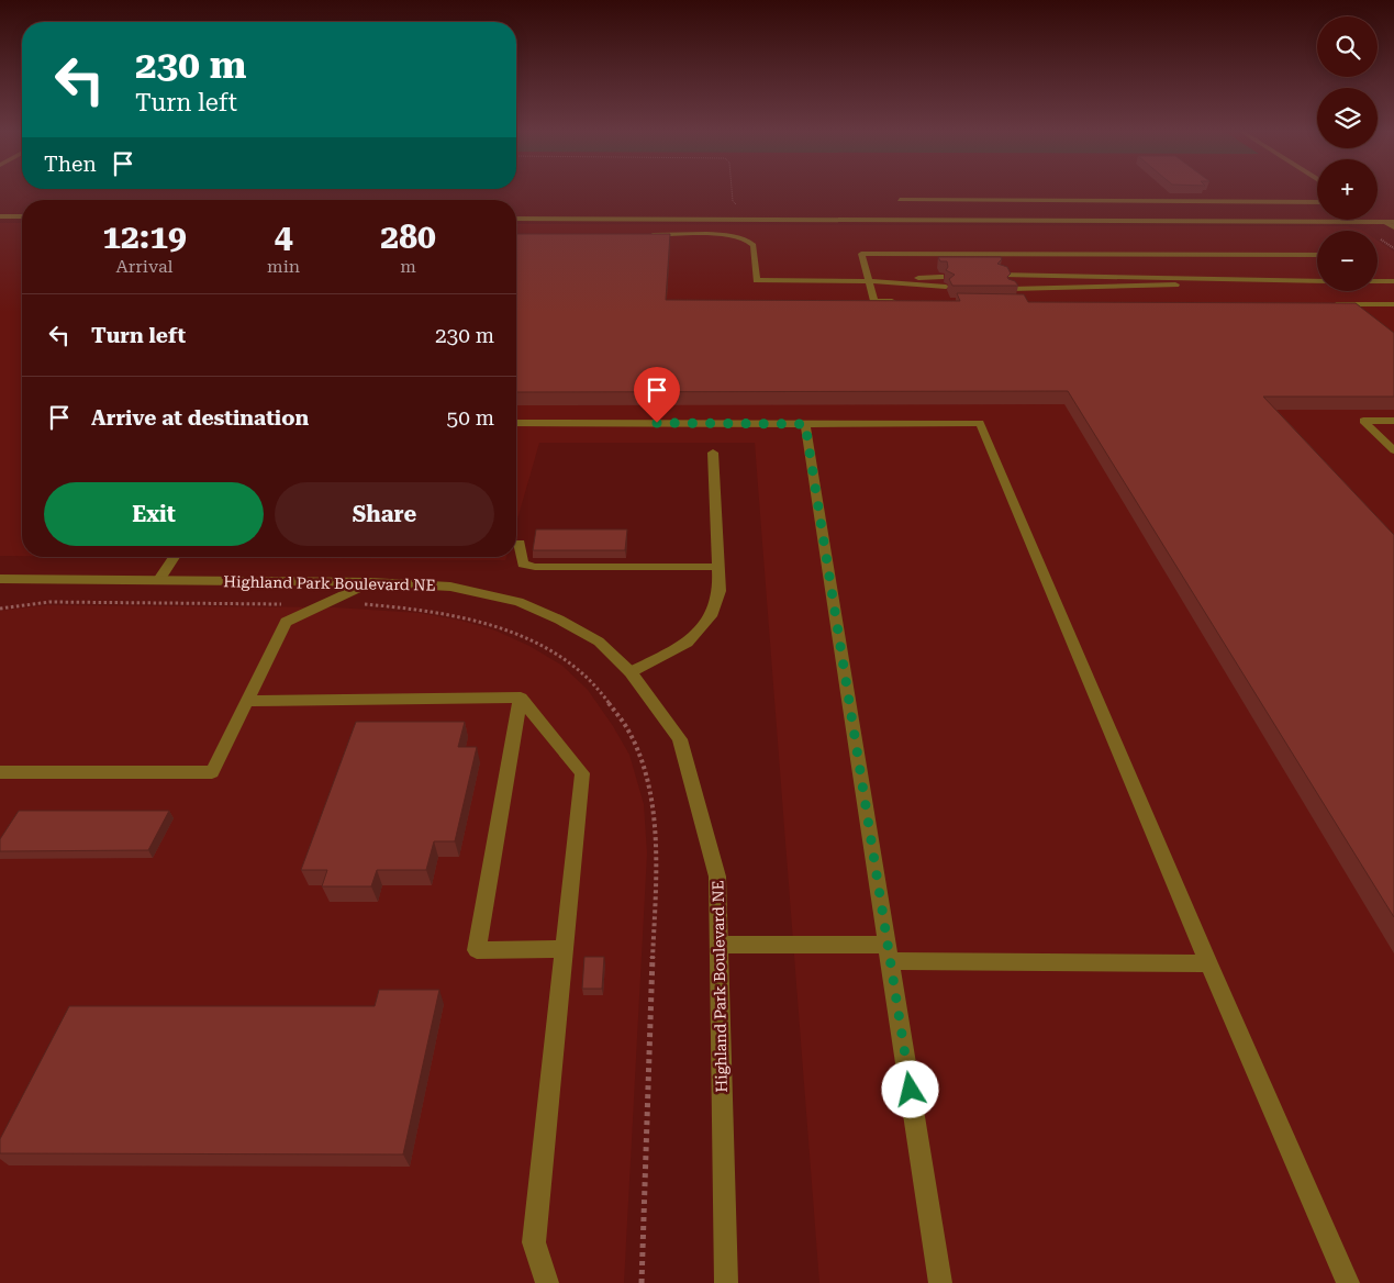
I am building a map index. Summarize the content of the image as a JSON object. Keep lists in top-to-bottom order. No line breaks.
{"streets":{"street":["Highland Park Boulevard NE"]},"page":{"map_buttons":["+","−"],"turn":["230 m","Turn left"],"then":"Then","eta":["12:19","Arrival","4","min","280","m"],"list":[{"name":"Turn left","value":"230 m"},{"name":"Arrive at destination","value":"50 m"}],"buttons":["Exit","Share"]}}
